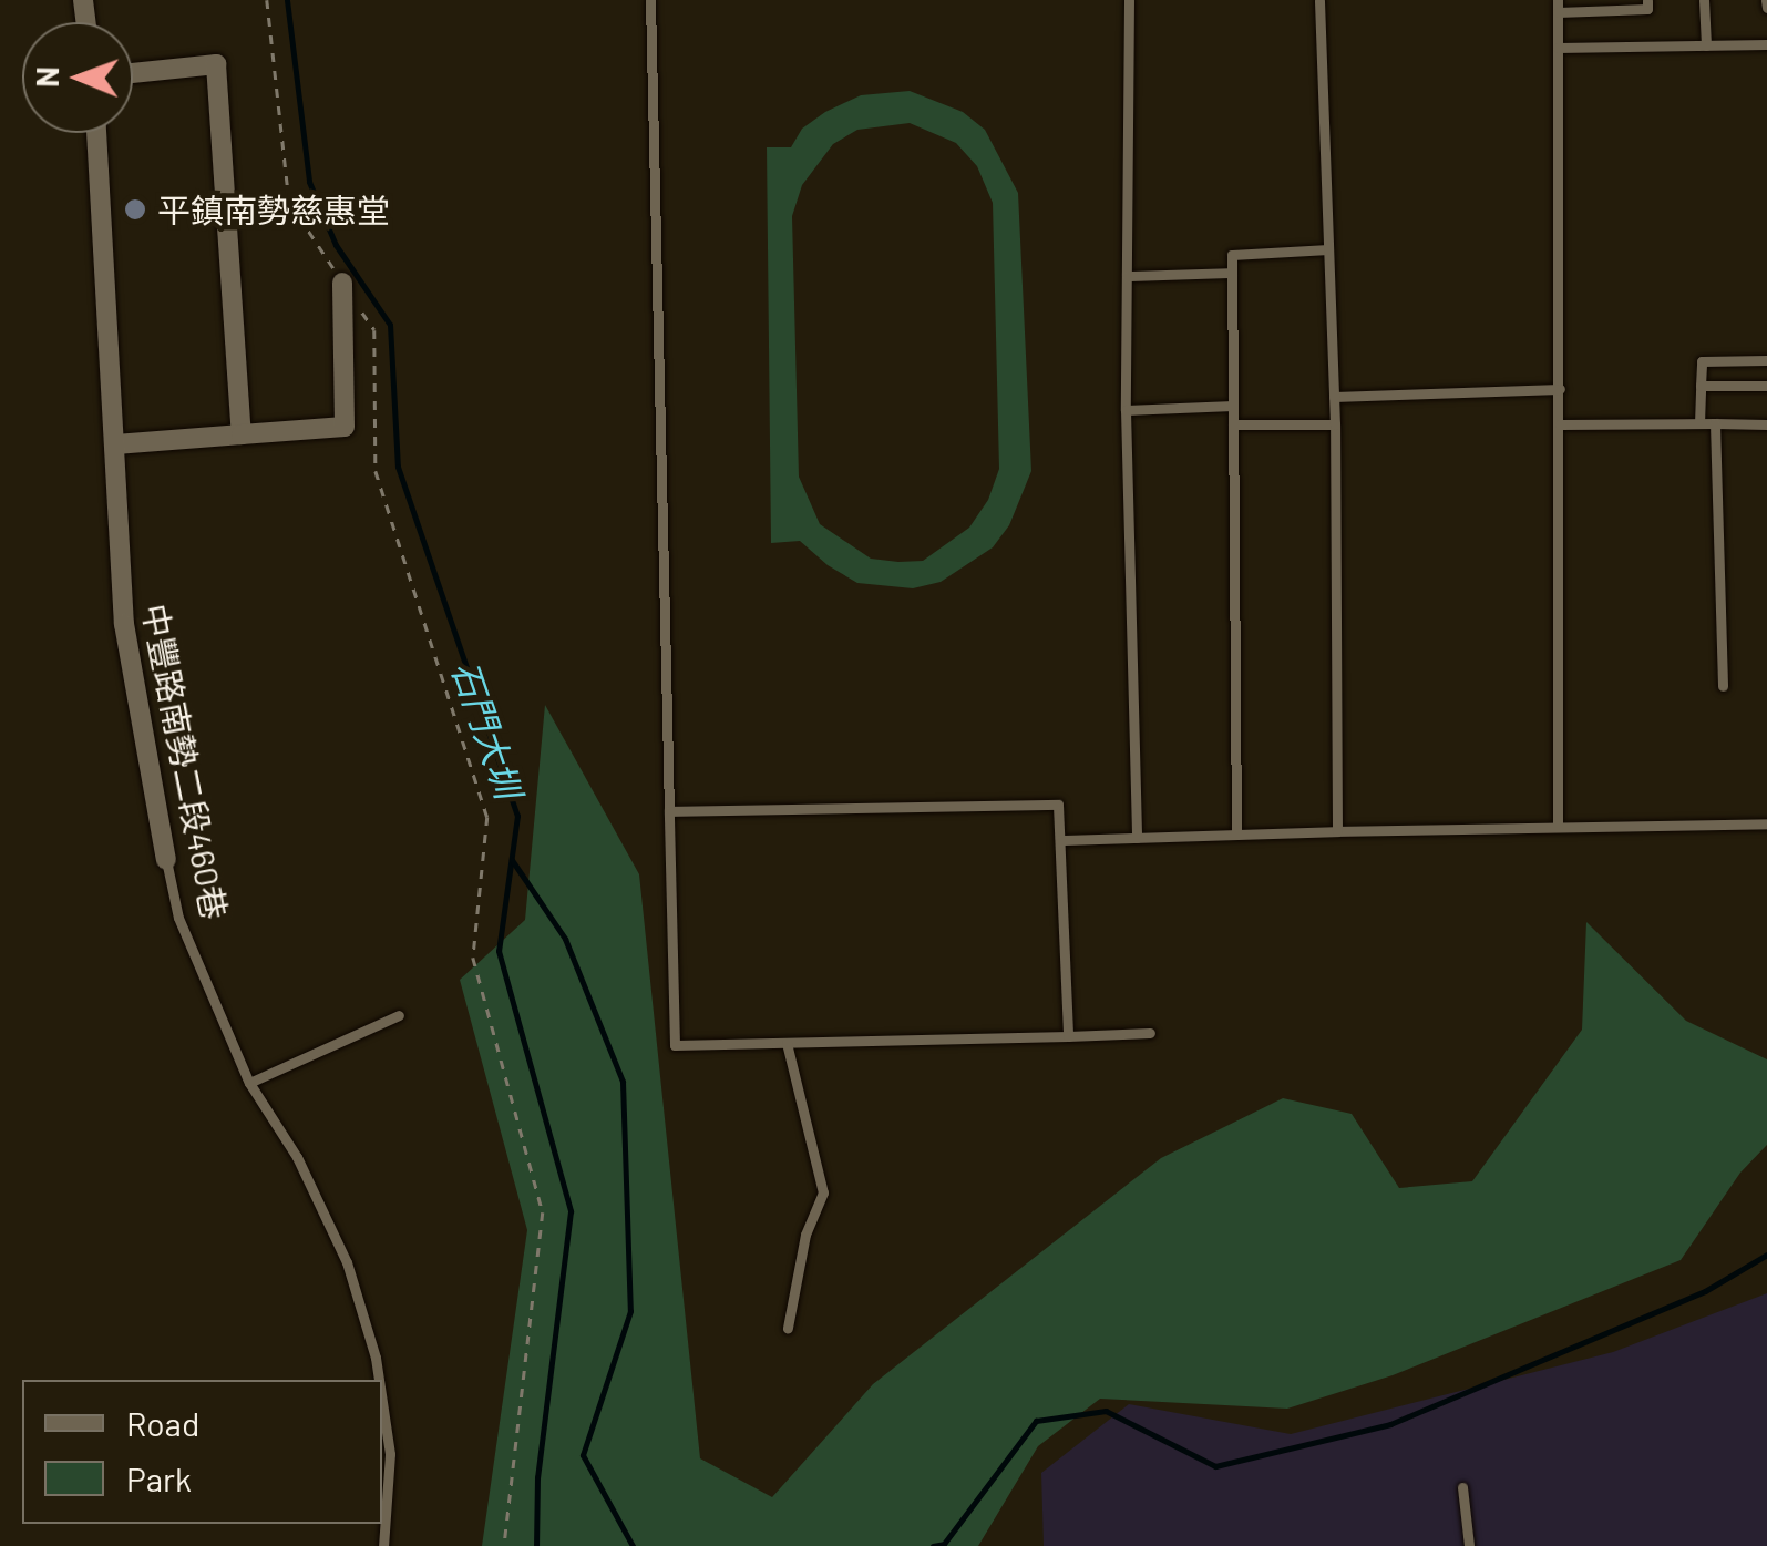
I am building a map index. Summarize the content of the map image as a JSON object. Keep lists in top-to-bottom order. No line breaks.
{"streets":{"street":["中豐路南勢二段460巷"]},"water":["石門大圳"],"places":["平鎮南勢慈惠堂"],"legend":["Road","Park"],"north":"left"}
